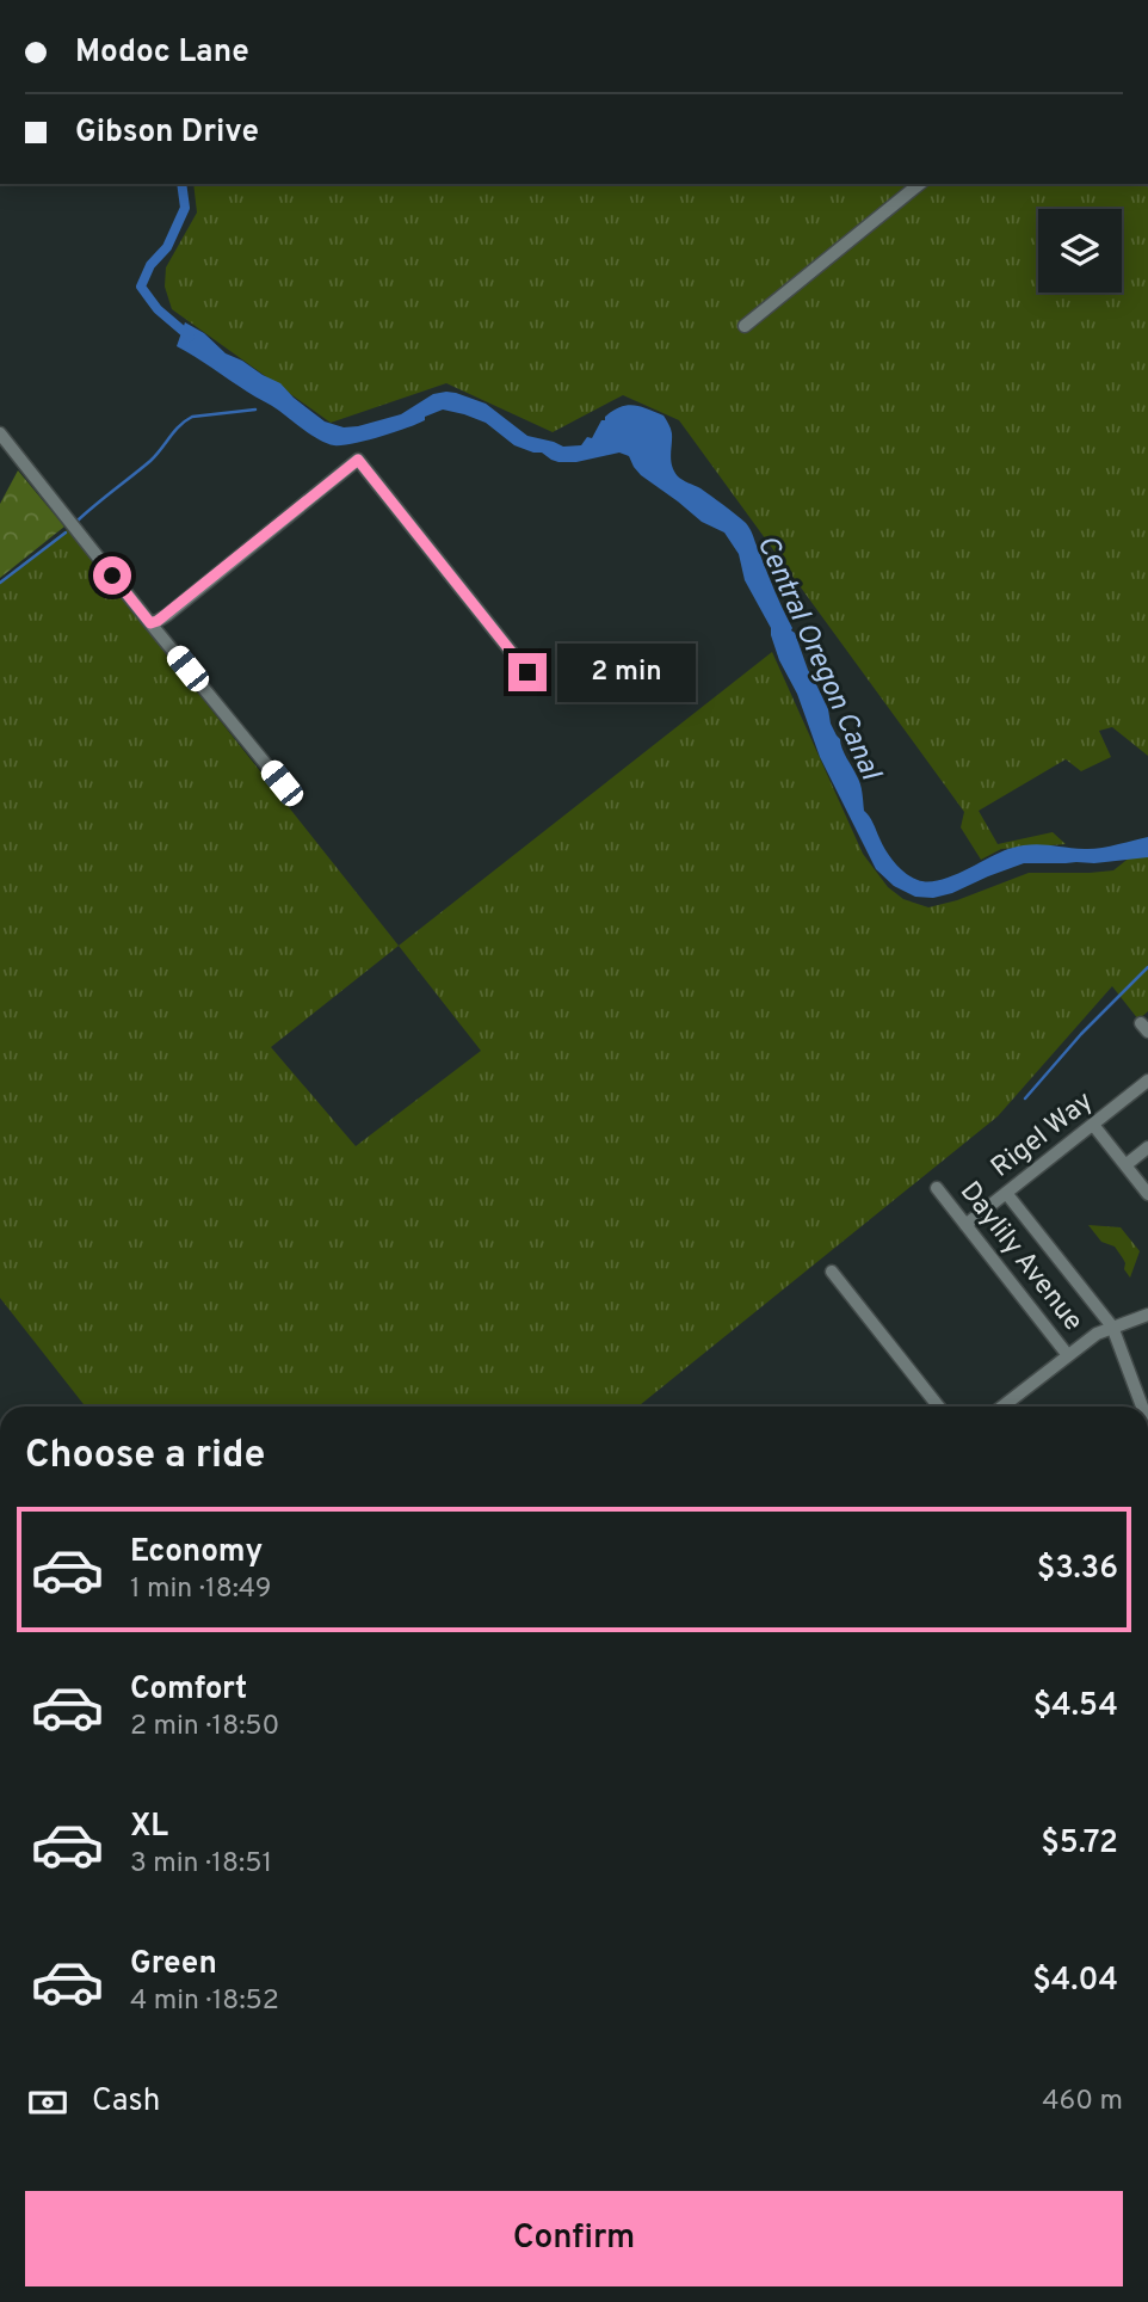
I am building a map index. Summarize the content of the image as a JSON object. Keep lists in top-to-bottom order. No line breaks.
{"streets":{"street":["Rigel Way","Daylily Avenue"]},"crossings":[["Rigel Way","Daylily Avenue"]],"water":["Central Oregon Canal"],"page":{"banner":["Modoc Lane","Gibson Drive"],"bubble":"2 min","heading":"Choose a ride","list":[{"name":"Economy","note":"1 min · 18:49","value":"$3.36"},{"name":"Comfort","note":"2 min · 18:50","value":"$4.54"},{"name":"XL","note":"3 min · 18:51","value":"$5.72"},{"name":"Green","note":"4 min · 18:52","value":"$4.04"}],"pay":["Cash","460 m"],"buttons":"Confirm"}}
